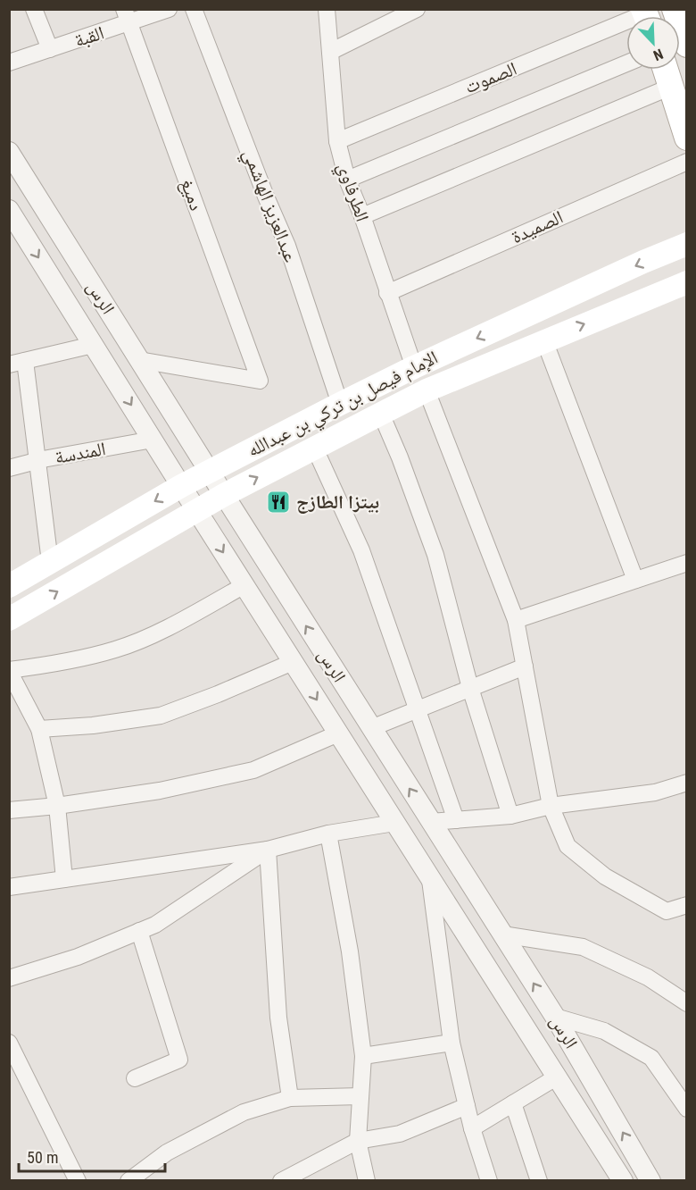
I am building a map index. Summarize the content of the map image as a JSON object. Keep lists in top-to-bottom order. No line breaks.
{"streets":{"main road":["الإمام فيصل بن تركي بن عبدالله"],"street":["القبة","الصموت","الطرفاوي","دميغ","عبدالعزيز الهاشمي","الصميدة","الرس","المندسة"]},"crossings":[["القبة","دميغ"],["الصموت","الطرفاوي"],["الطرفاوي","الصميدة"],["الطرفاوي","الإمام فيصل بن تركي بن عبدالله"],["دميغ","الرس"],["عبدالعزيز الهاشمي","الإمام فيصل بن تركي بن عبدالله"],["الرس","الإمام فيصل بن تركي بن عبدالله"],["الرس","المندسة"]],"places":{"restaurant":["بيتزا الطازج"]},"scale_bar":"50 m","north":"bottom right"}
